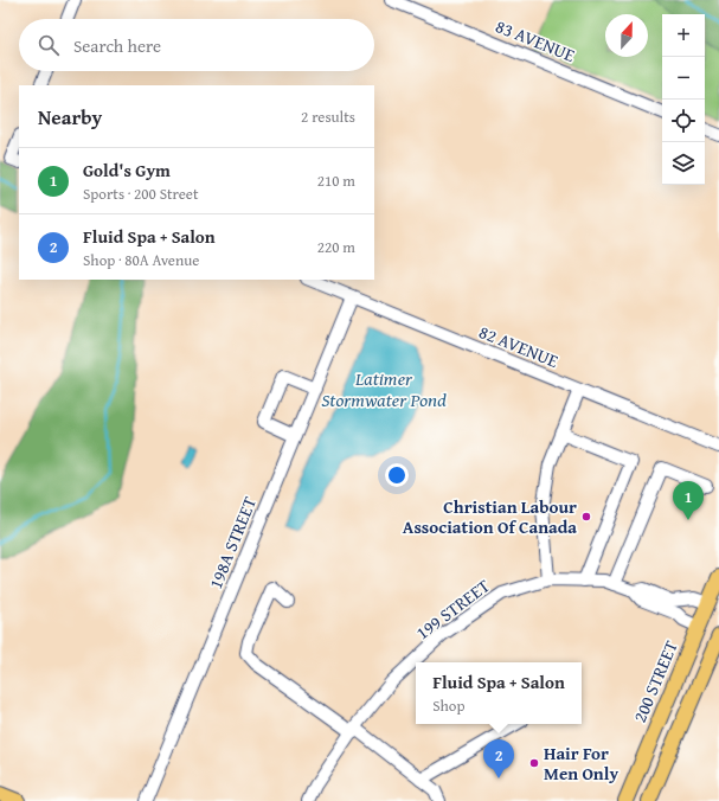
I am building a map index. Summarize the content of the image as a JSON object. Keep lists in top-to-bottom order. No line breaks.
{"streets":{"main road":["200 STREET"],"street":["83 AVENUE","82 AVENUE","198A STREET","199 STREET"]},"crossings":[["82 AVENUE","198A STREET"]],"water":["Latimer Stormwater Pond"],"places":["Christian Labour Association Of Canada","Hair For Men Only"],"north":"top","page":{"map_buttons":["+","−"],"search":"Search here","heading":["Nearby","2 results"],"list":[{"mark":"1","name":"Gold's Gym","note":"Sports · 200 Street","value":"210 m"},{"mark":"2","name":"Fluid Spa + Salon","note":"Shop · 80A Avenue","value":"220 m"}],"pins":["1","2"],"popup":["Fluid Spa + Salon","Shop"]}}
